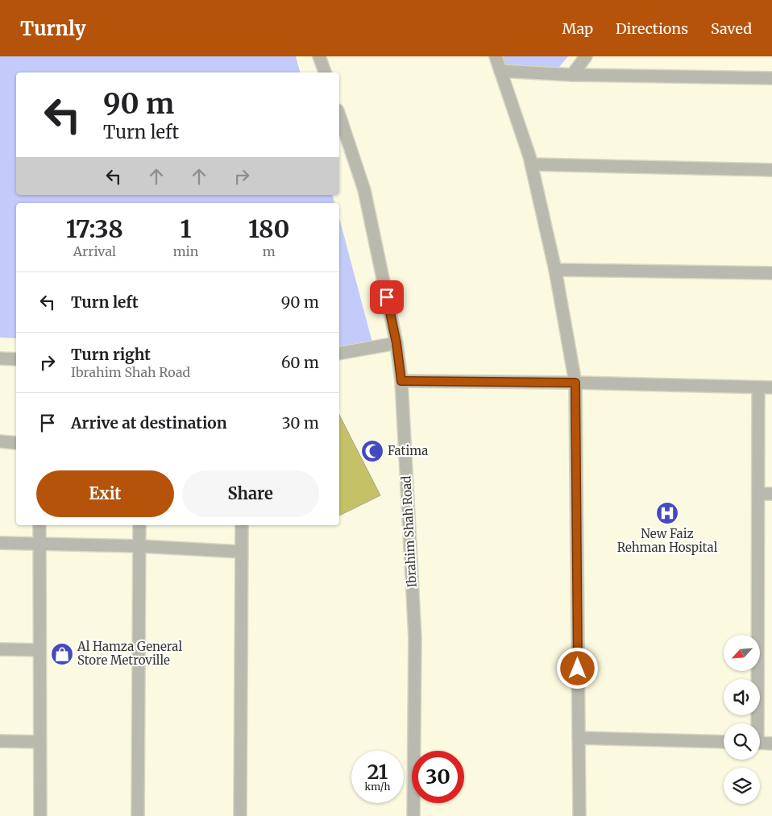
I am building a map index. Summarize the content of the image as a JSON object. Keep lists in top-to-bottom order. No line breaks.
{"streets":{"street":["Ibrahim Shah Road"]},"places":{"mosque":["Fatima"],"hospital":["New Faiz Rehman Hospital"],"shop":["Al Hamza General Store Metroville"]},"north":"bottom left","page":{"header":"Turnly","nav":["Map","Directions","Saved"],"turn":["90 m","Turn left"],"eta":["17:38","Arrival","1","min","180","m"],"list":[{"name":"Turn left","value":"90 m"},{"name":"Turn right","note":"Ibrahim Shah Road","value":"60 m"},{"name":"Arrive at destination","value":"30 m"}],"buttons":["Exit","Share"],"speed":"21 km/h","limit":"30"}}
